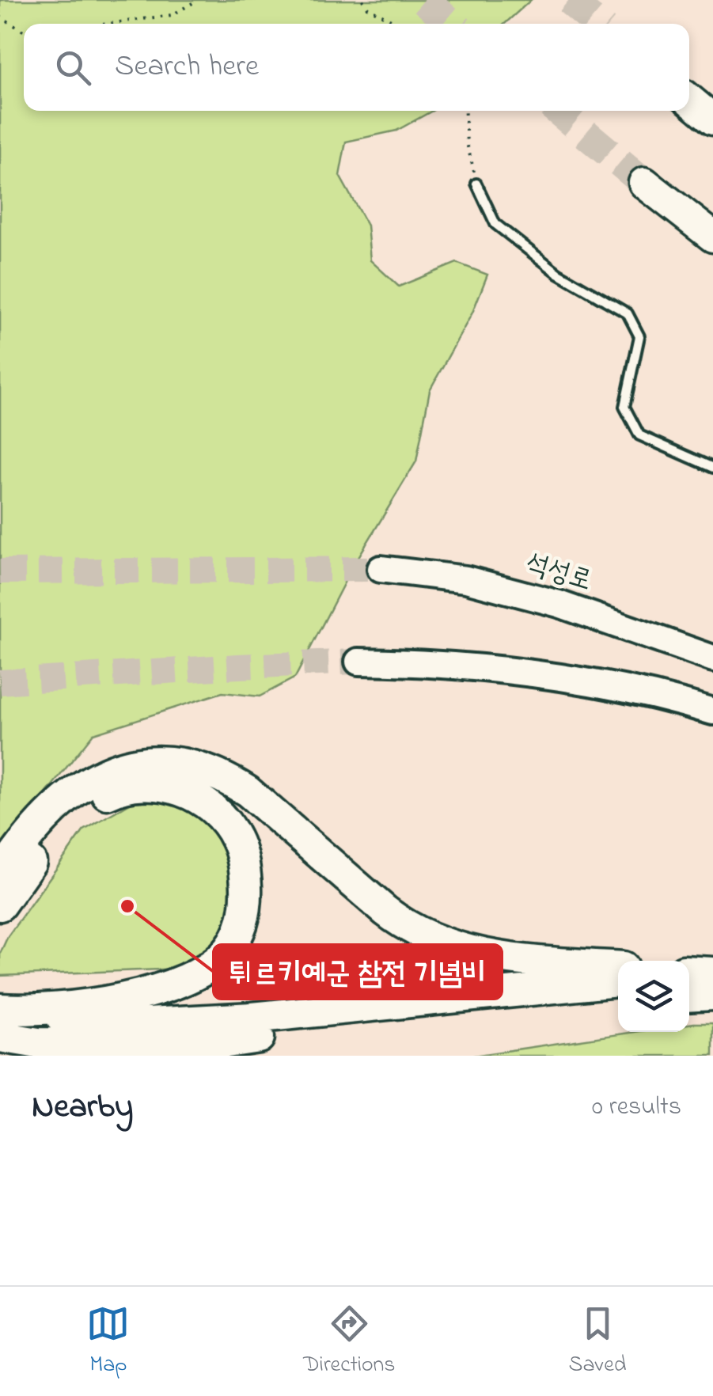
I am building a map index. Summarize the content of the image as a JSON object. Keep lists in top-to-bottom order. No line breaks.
{"streets":{"highway":["석성로"]},"places":["튀르키예군 참전 기념비"],"page":{"search":"Search here","heading":["Nearby","0 results"],"nav":["Map","Directions","Saved"]}}
